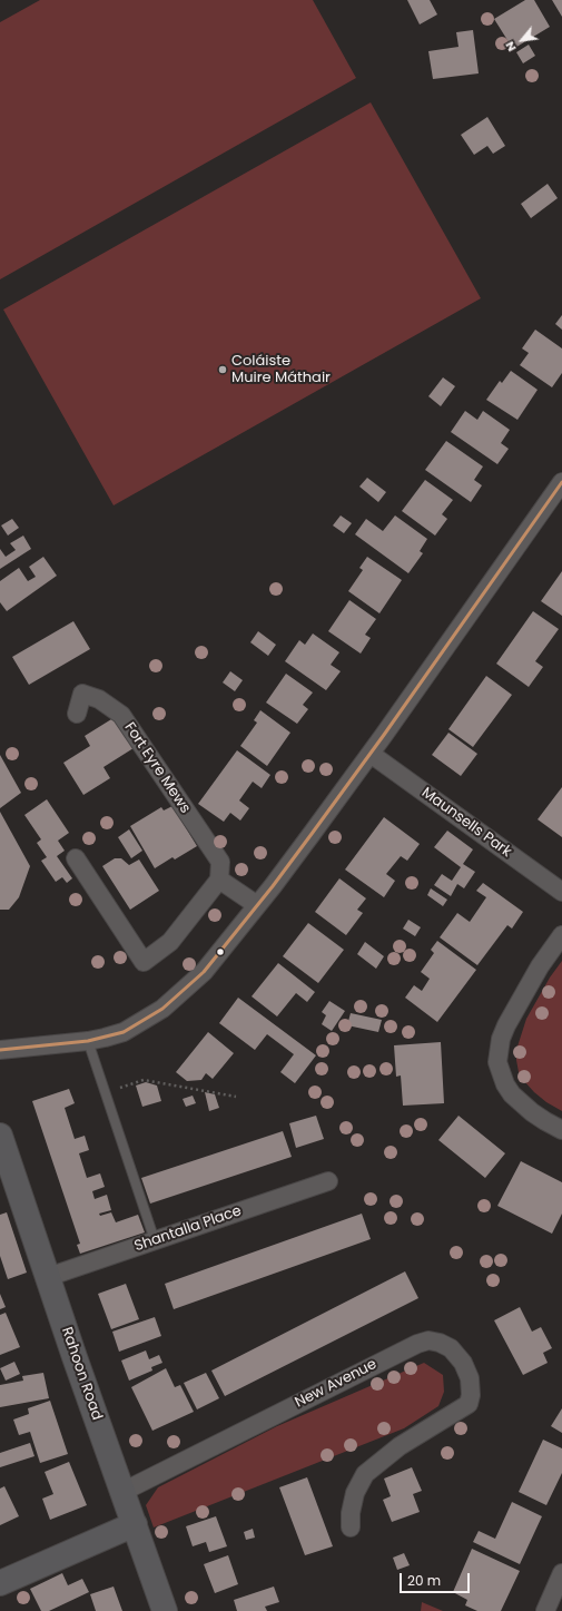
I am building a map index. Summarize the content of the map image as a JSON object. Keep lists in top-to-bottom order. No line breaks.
{"streets":{"street":["Fort Eyre Mews","Maunsells Park","Shantalla Place","Rahoon Road","New Avenue"]},"crossings":[["Shantalla Place","Rahoon Road"],["Rahoon Road","New Avenue"]],"places":["Coláiste Muire Máthair"],"scale_bar":"20 m","north":"bottom left"}
